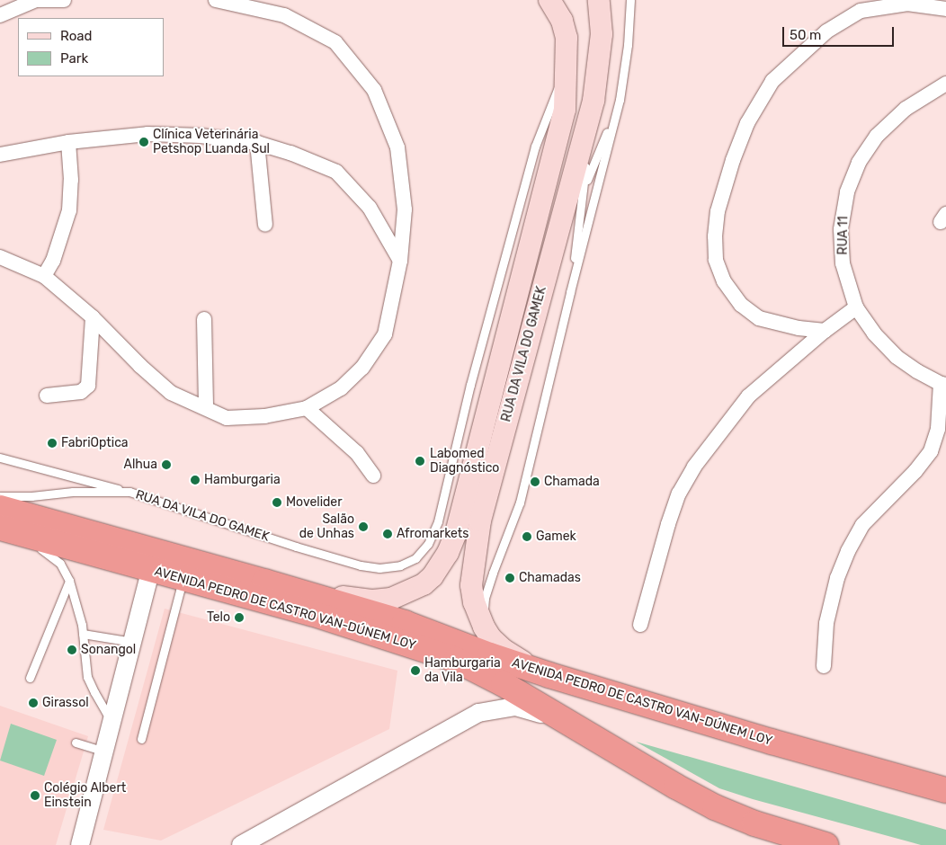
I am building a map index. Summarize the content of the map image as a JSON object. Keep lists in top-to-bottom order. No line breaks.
{"streets":{"highway":["AVENIDA PEDRO DE CASTRO VAN-DÚNEM LOY"],"main road":["RUA DA VILA DO GAMEK"],"street":["RUA 11"]},"crossings":[["RUA DA VILA DO GAMEK","AVENIDA PEDRO DE CASTRO VAN-DÚNEM LOY"]],"places":["Clínica Veterinária Petshop Luanda Sul","FabriOptica","Labomed Diagnóstico","Alhua","Hamburgaria","Chamada","Movelider","Salão de Unhas","Afromarkets","Gamek","Chamadas","Telo","Sonangol","Hamburgaria da Vila","Girassol","Colégio Albert Einstein"],"legend":["Road","Park"],"scale_bar":"50 m"}
